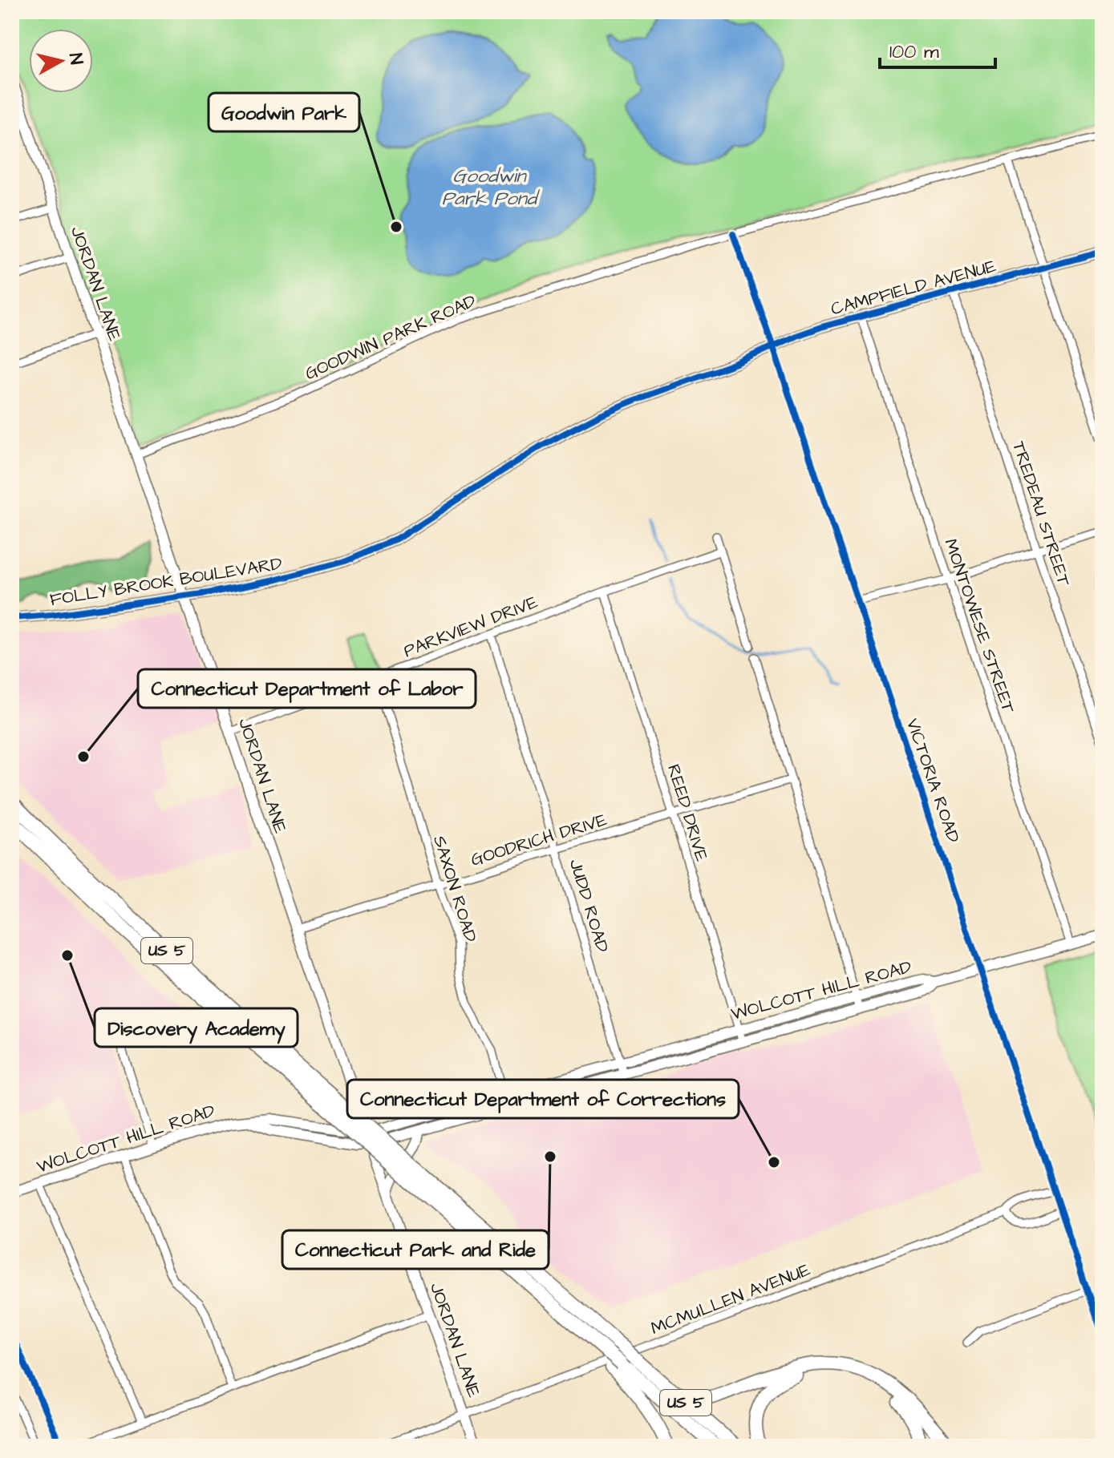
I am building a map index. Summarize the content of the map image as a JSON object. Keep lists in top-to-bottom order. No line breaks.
{"streets":{"highway":["US 5"],"main road":["JORDAN LANE","CAMPFIELD AVENUE","FOLLY BROOK BOULEVARD","WOLCOTT HILL ROAD"],"street":["GOODWIN PARK ROAD","TREDEAU STREET","MONTOWESE STREET","PARKVIEW DRIVE","VICTORIA ROAD","REED DRIVE","GOODRICH DRIVE","SAXON ROAD","JUDD ROAD","MCMULLEN AVENUE"]},"crossings":[["JORDAN LANE","GOODWIN PARK ROAD"],["JORDAN LANE","FOLLY BROOK BOULEVARD"],["JORDAN LANE","PARKVIEW DRIVE"],["JORDAN LANE","GOODRICH DRIVE"],["JORDAN LANE","WOLCOTT HILL ROAD"],["JORDAN LANE","MCMULLEN AVENUE"],["CAMPFIELD AVENUE","TREDEAU STREET"],["CAMPFIELD AVENUE","FOLLY BROOK BOULEVARD"],["CAMPFIELD AVENUE","MONTOWESE STREET"],["CAMPFIELD AVENUE","VICTORIA ROAD"],["GOODWIN PARK ROAD","VICTORIA ROAD"],["PARKVIEW DRIVE","REED DRIVE"],["PARKVIEW DRIVE","SAXON ROAD"],["PARKVIEW DRIVE","JUDD ROAD"],["VICTORIA ROAD","MCMULLEN AVENUE"],["REED DRIVE","GOODRICH DRIVE"],["REED DRIVE","WOLCOTT HILL ROAD"],["GOODRICH DRIVE","SAXON ROAD"],["GOODRICH DRIVE","JUDD ROAD"],["SAXON ROAD","WOLCOTT HILL ROAD"],["JUDD ROAD","WOLCOTT HILL ROAD"]],"water":["Goodwin Park Pond"],"places":["Goodwin Park","Connecticut Department of Labor","Discovery Academy","Connecticut Park and Ride","Connecticut Department of Corrections"],"scale_bar":"100 m","north":"right"}
